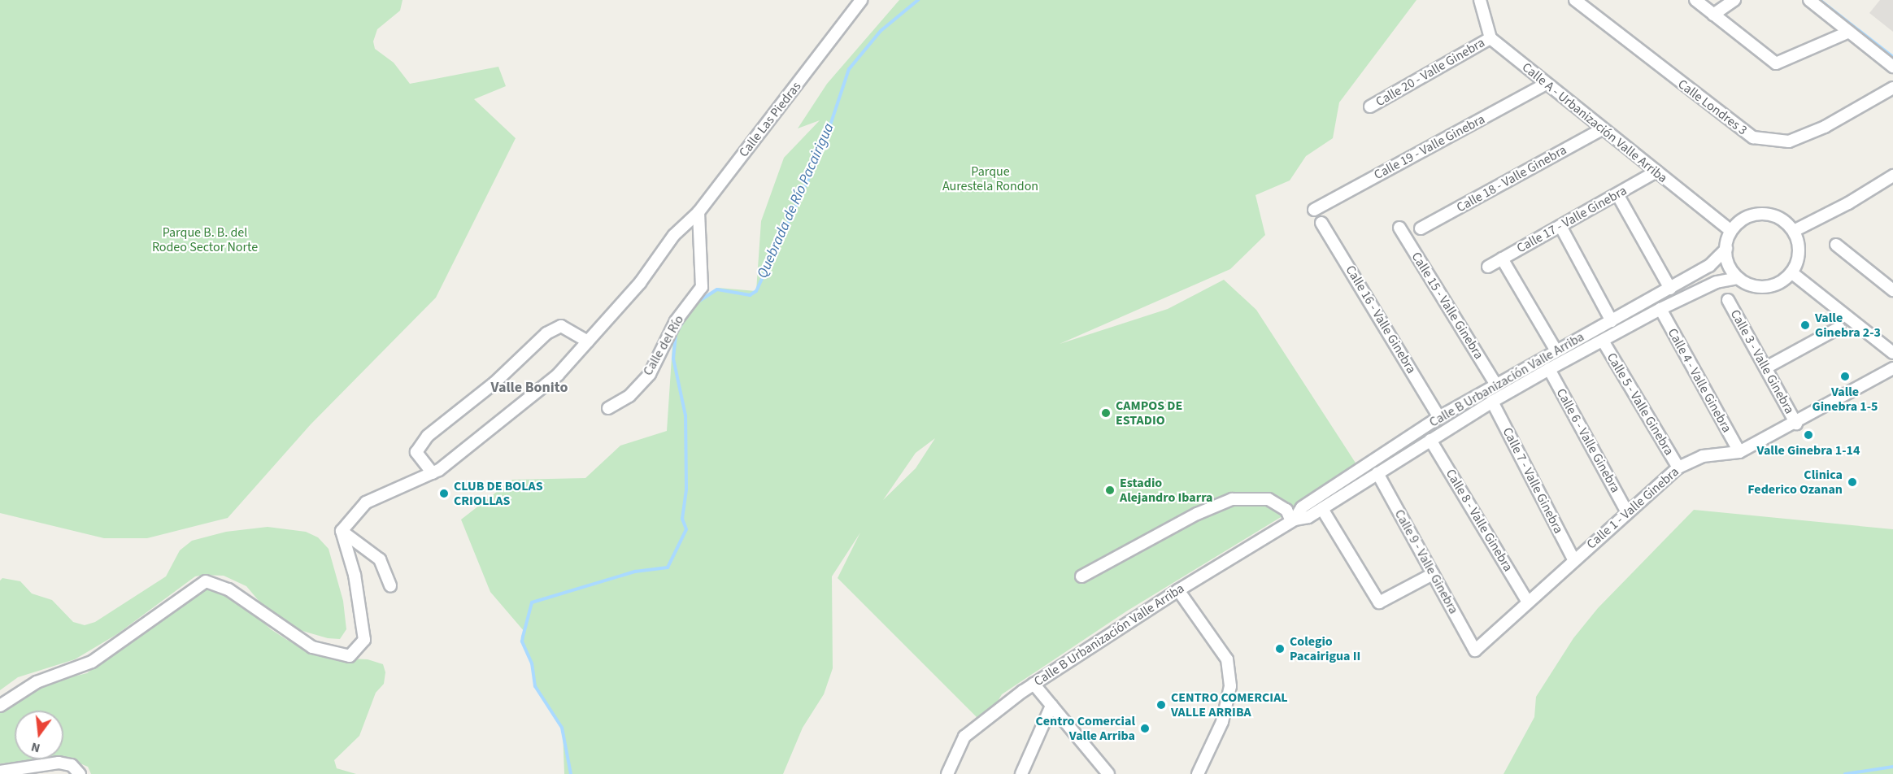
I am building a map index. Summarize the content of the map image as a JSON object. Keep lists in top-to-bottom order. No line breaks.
{"streets":{"street":["Calle 20 - Valle Ginebra","Calle Londres 3","Calle Las Piedras","Calle A - Urbanización Valle Arriba","Calle 19 - Valle Ginebra","Calle 18 - Valle Ginebra","Calle 17 - Valle Ginebra","Calle 15 - Valle Ginebra","Calle 16 - Valle Ginebra","Calle del Río","Calle 3 - Valle Ginebra","Calle B Urbanización Valle Arriba","Calle 4 - Valle Ginebra","Calle 5 - Valle Ginebra","Calle 6 - Valle Ginebra","Calle 7 - Valle Ginebra","Calle 1 - Valle Ginebra","Calle 8 - Valle Ginebra","Calle 9 - Valle Ginebra"]},"crossings":[["Calle 20 - Valle Ginebra","Calle A - Urbanización Valle Arriba"],["Calle Las Piedras","Calle del Río"],["Calle A - Urbanización Valle Arriba","Calle 19 - Valle Ginebra"],["Calle A - Urbanización Valle Arriba","Calle 18 - Valle Ginebra"],["Calle A - Urbanización Valle Arriba","Calle 17 - Valle Ginebra"],["Calle A - Urbanización Valle Arriba","Calle B Urbanización Valle Arriba"],["Calle 15 - Valle Ginebra","Calle B Urbanización Valle Arriba"],["Calle 16 - Valle Ginebra","Calle B Urbanización Valle Arriba"],["Calle 3 - Valle Ginebra","Calle 1 - Valle Ginebra"],["Calle B Urbanización Valle Arriba","Calle 4 - Valle Ginebra"],["Calle B Urbanización Valle Arriba","Calle 5 - Valle Ginebra"],["Calle B Urbanización Valle Arriba","Calle 6 - Valle Ginebra"],["Calle B Urbanización Valle Arriba","Calle 7 - Valle Ginebra"],["Calle B Urbanización Valle Arriba","Calle 8 - Valle Ginebra"],["Calle B Urbanización Valle Arriba","Calle 9 - Valle Ginebra"],["Calle 4 - Valle Ginebra","Calle 1 - Valle Ginebra"],["Calle 5 - Valle Ginebra","Calle 1 - Valle Ginebra"],["Calle 6 - Valle Ginebra","Calle 1 - Valle Ginebra"],["Calle 7 - Valle Ginebra","Calle 1 - Valle Ginebra"],["Calle 1 - Valle Ginebra","Calle 8 - Valle Ginebra"],["Calle 1 - Valle Ginebra","Calle 9 - Valle Ginebra"]],"districts":["Valle Bonito"],"water":["Quebrada de Río Pacairigua"],"parks":["Parque Aurestela Rondon","Parque B. B. del Rodeo Sector Norte"],"places":["Valle Ginebra 2-3","Valle Ginebra 1-5","CAMPOS DE ESTADIO","Valle Ginebra 1-14","Clinica Federico Ozanan","Estadio Alejandro Ibarra","CLUB DE BOLAS CRIOLLAS","Colegio Pacairigua II","CENTRO COMERCIAL VALLE ARRIBA","Centro Comercial Valle Arriba"],"north":"bottom"}
